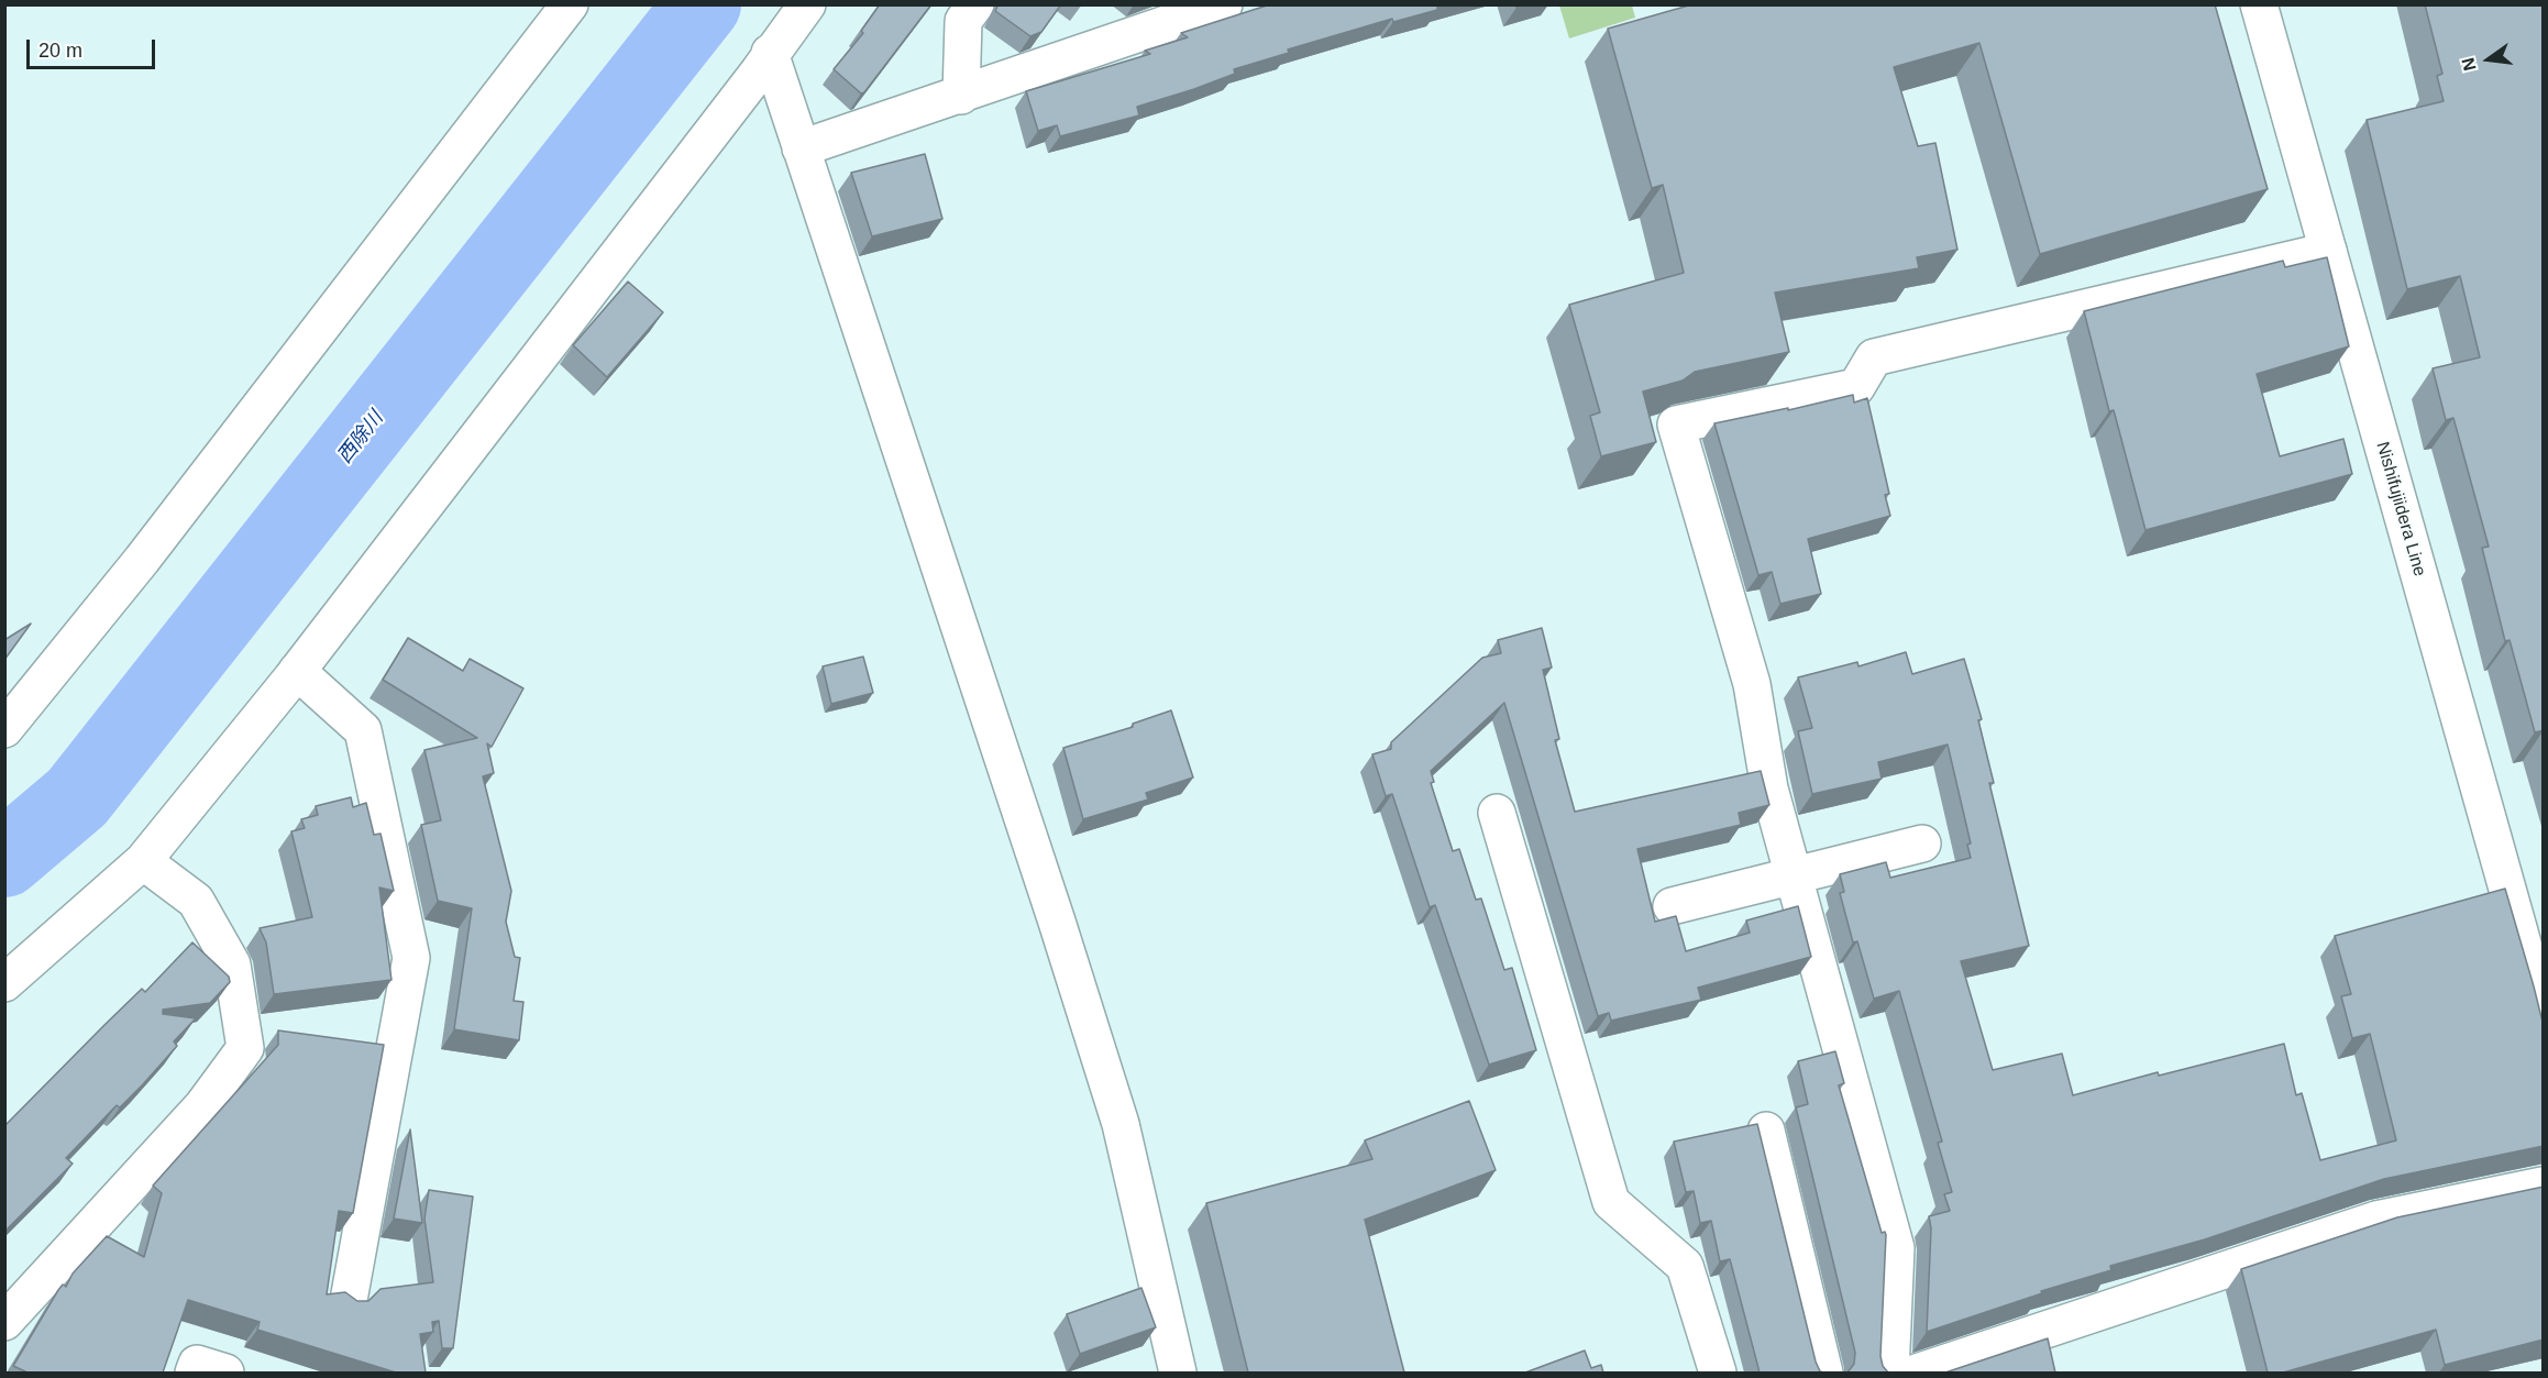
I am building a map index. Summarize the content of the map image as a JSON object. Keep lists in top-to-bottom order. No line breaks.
{"streets":{"street":["Nishifujiidera Line"]},"water":["西除川"],"scale_bar":"20 m","north":"left"}
